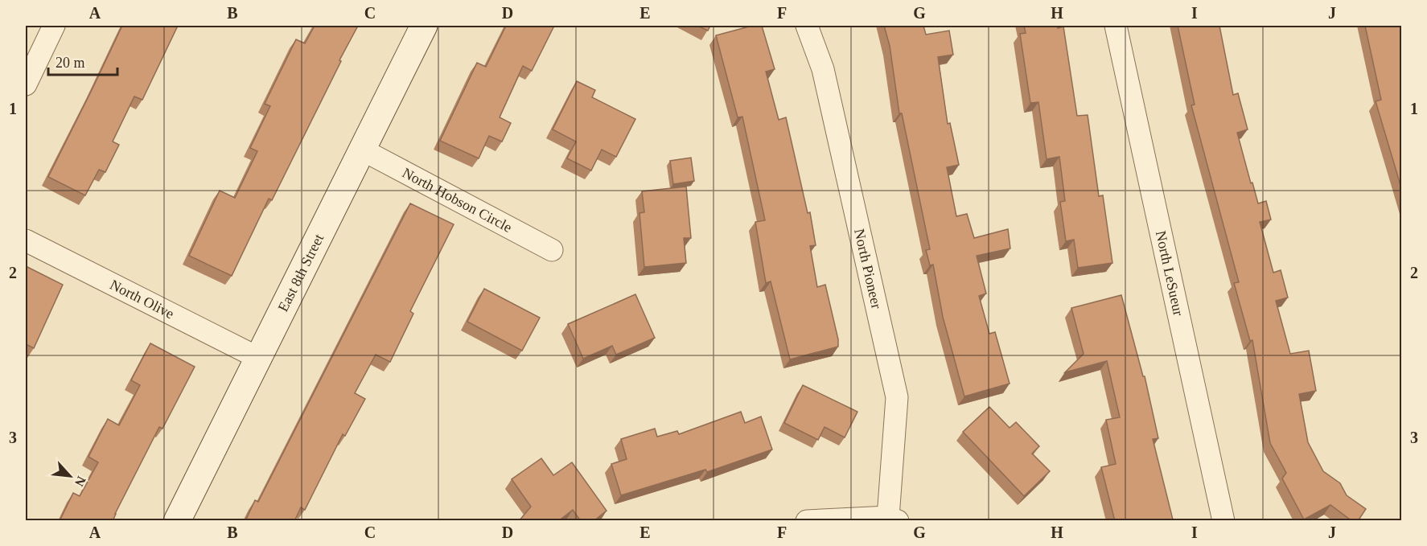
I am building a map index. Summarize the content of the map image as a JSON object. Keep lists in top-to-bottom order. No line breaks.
{"streets":{"street":["North Hobson Circle","North Pioneer","East 8th Street","North LeSueur","North Olive"]},"crossings":[["North Hobson Circle","East 8th Street"],["East 8th Street","North Olive"]],"scale_bar":"20 m","north":"bottom right","grid":{"columns":["A","B","C","D","E","F","G","H","I","J"],"rows":["1","2","3"]}}
